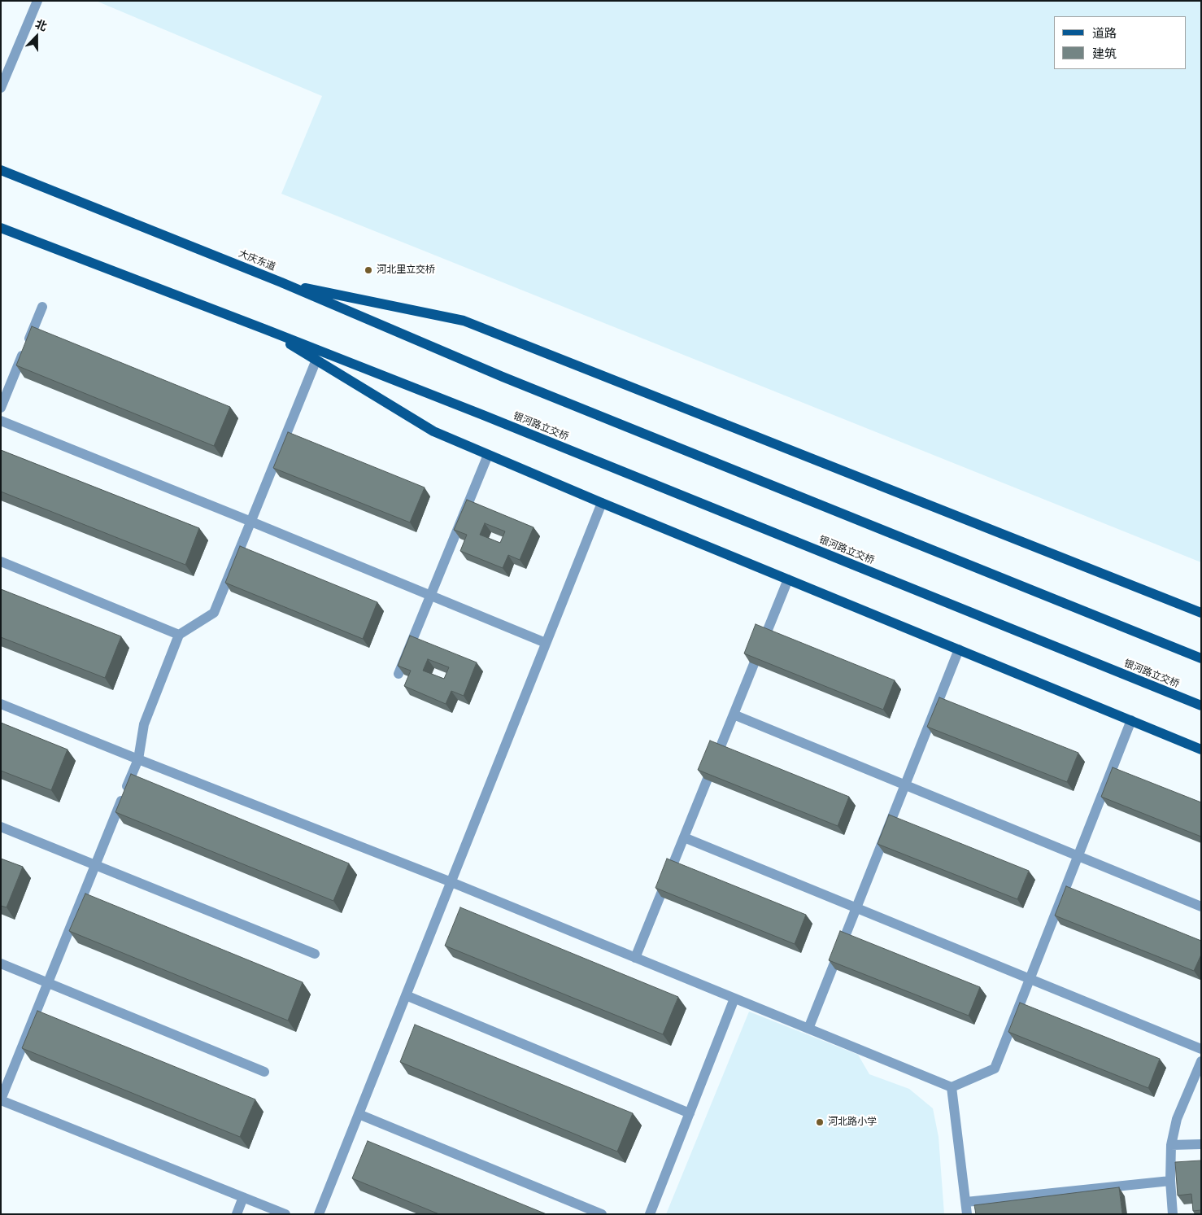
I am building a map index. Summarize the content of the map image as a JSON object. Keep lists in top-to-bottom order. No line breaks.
{"streets":{"main road":["大庆东道","银河路立交桥"]},"places":["河北里立交桥","河北路小学"],"legend":["道路","建筑"],"north":"top"}
